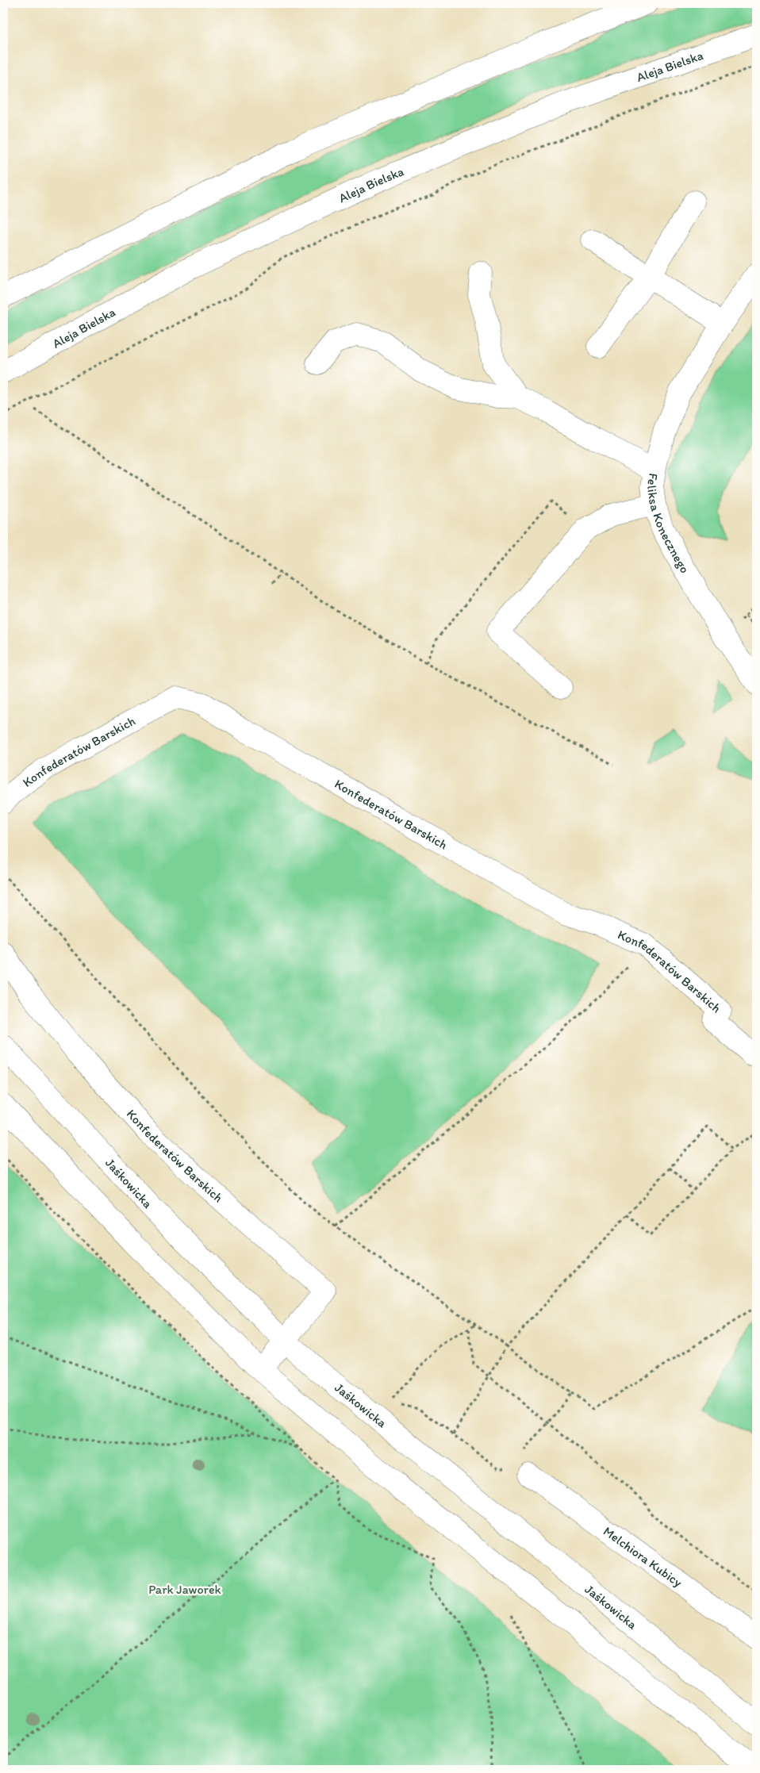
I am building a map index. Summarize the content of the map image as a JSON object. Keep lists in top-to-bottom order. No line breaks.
{"streets":{"street":["Aleja Bielska","Feliksa Konecznego","Konfederatów Barskich","Jaśkowicka","Melchiora Kubicy"]},"crossings":[["Konfederatów Barskich","Jaśkowicka"]],"parks":["Park Jaworek"]}
